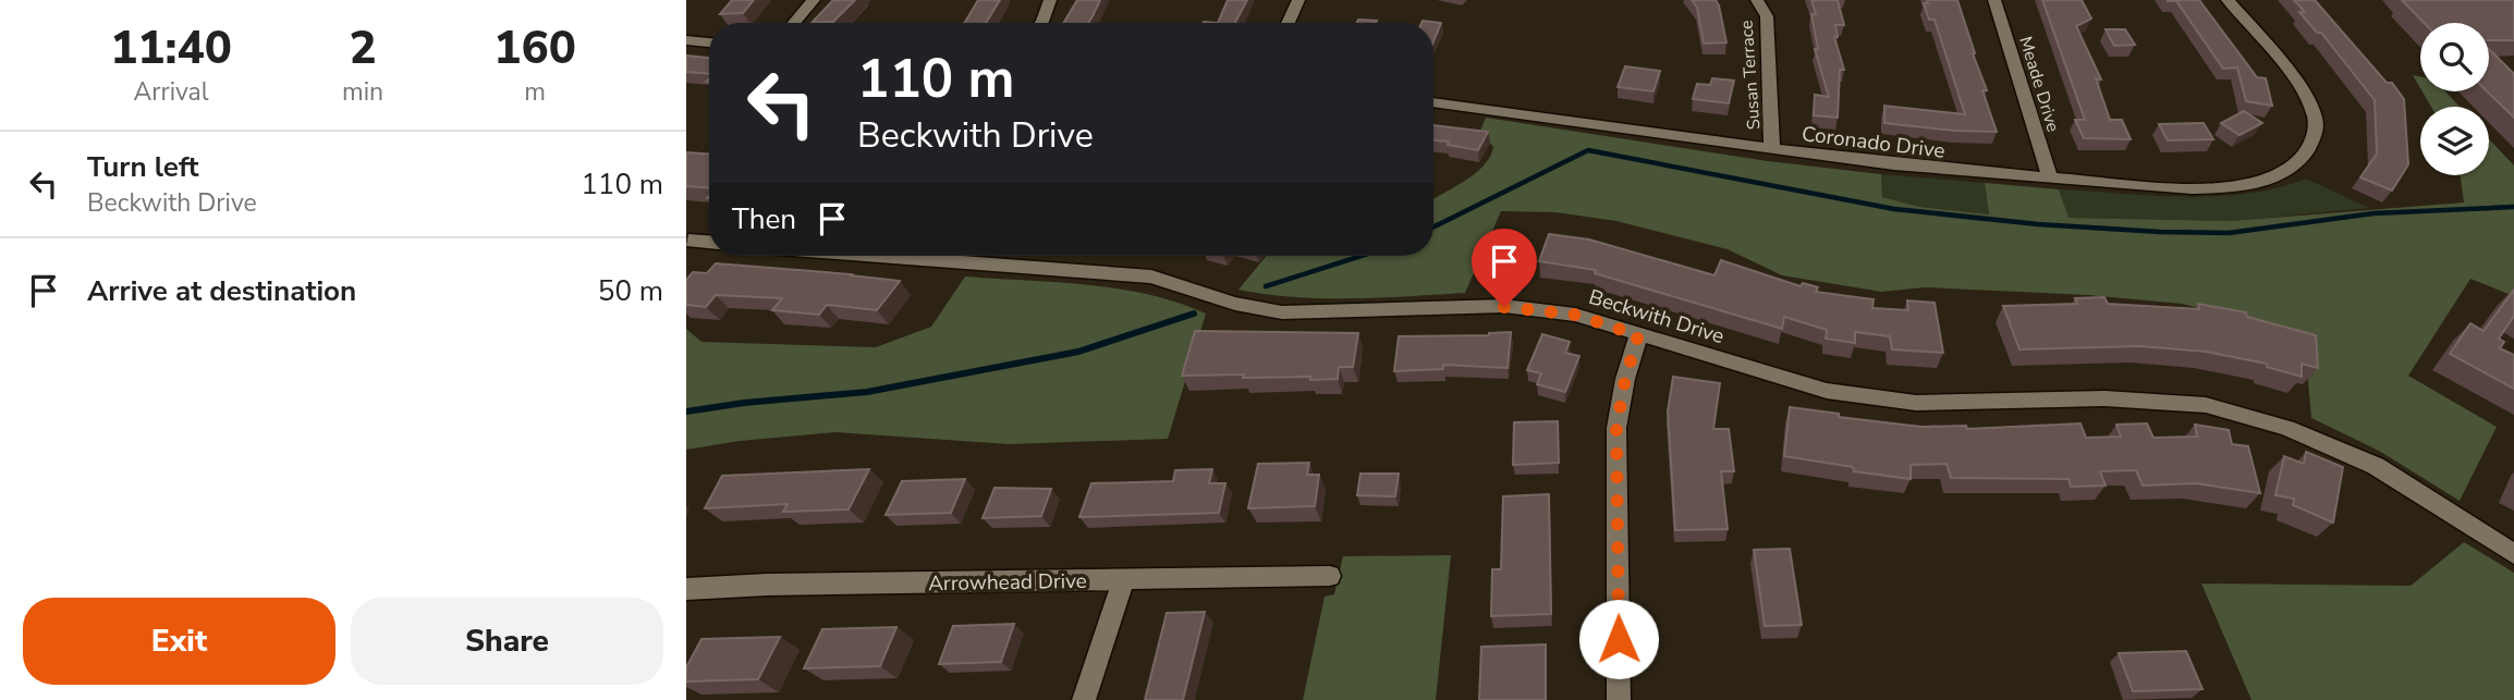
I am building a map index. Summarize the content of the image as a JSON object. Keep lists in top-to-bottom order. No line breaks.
{"streets":{"street":["Susan Terrace","Meade Drive","Coronado Drive","Beckwith Drive","Arrowhead Drive"]},"crossings":[["Susan Terrace","Coronado Drive"],["Meade Drive","Coronado Drive"]],"page":{"eta":["11:40","Arrival","2","min","160","m"],"turn":["110 m","Beckwith Drive"],"list":[{"name":"Turn left","note":"Beckwith Drive","value":"110 m"},{"name":"Arrive at destination","value":"50 m"}],"then":"Then","buttons":["Exit","Share"]}}
